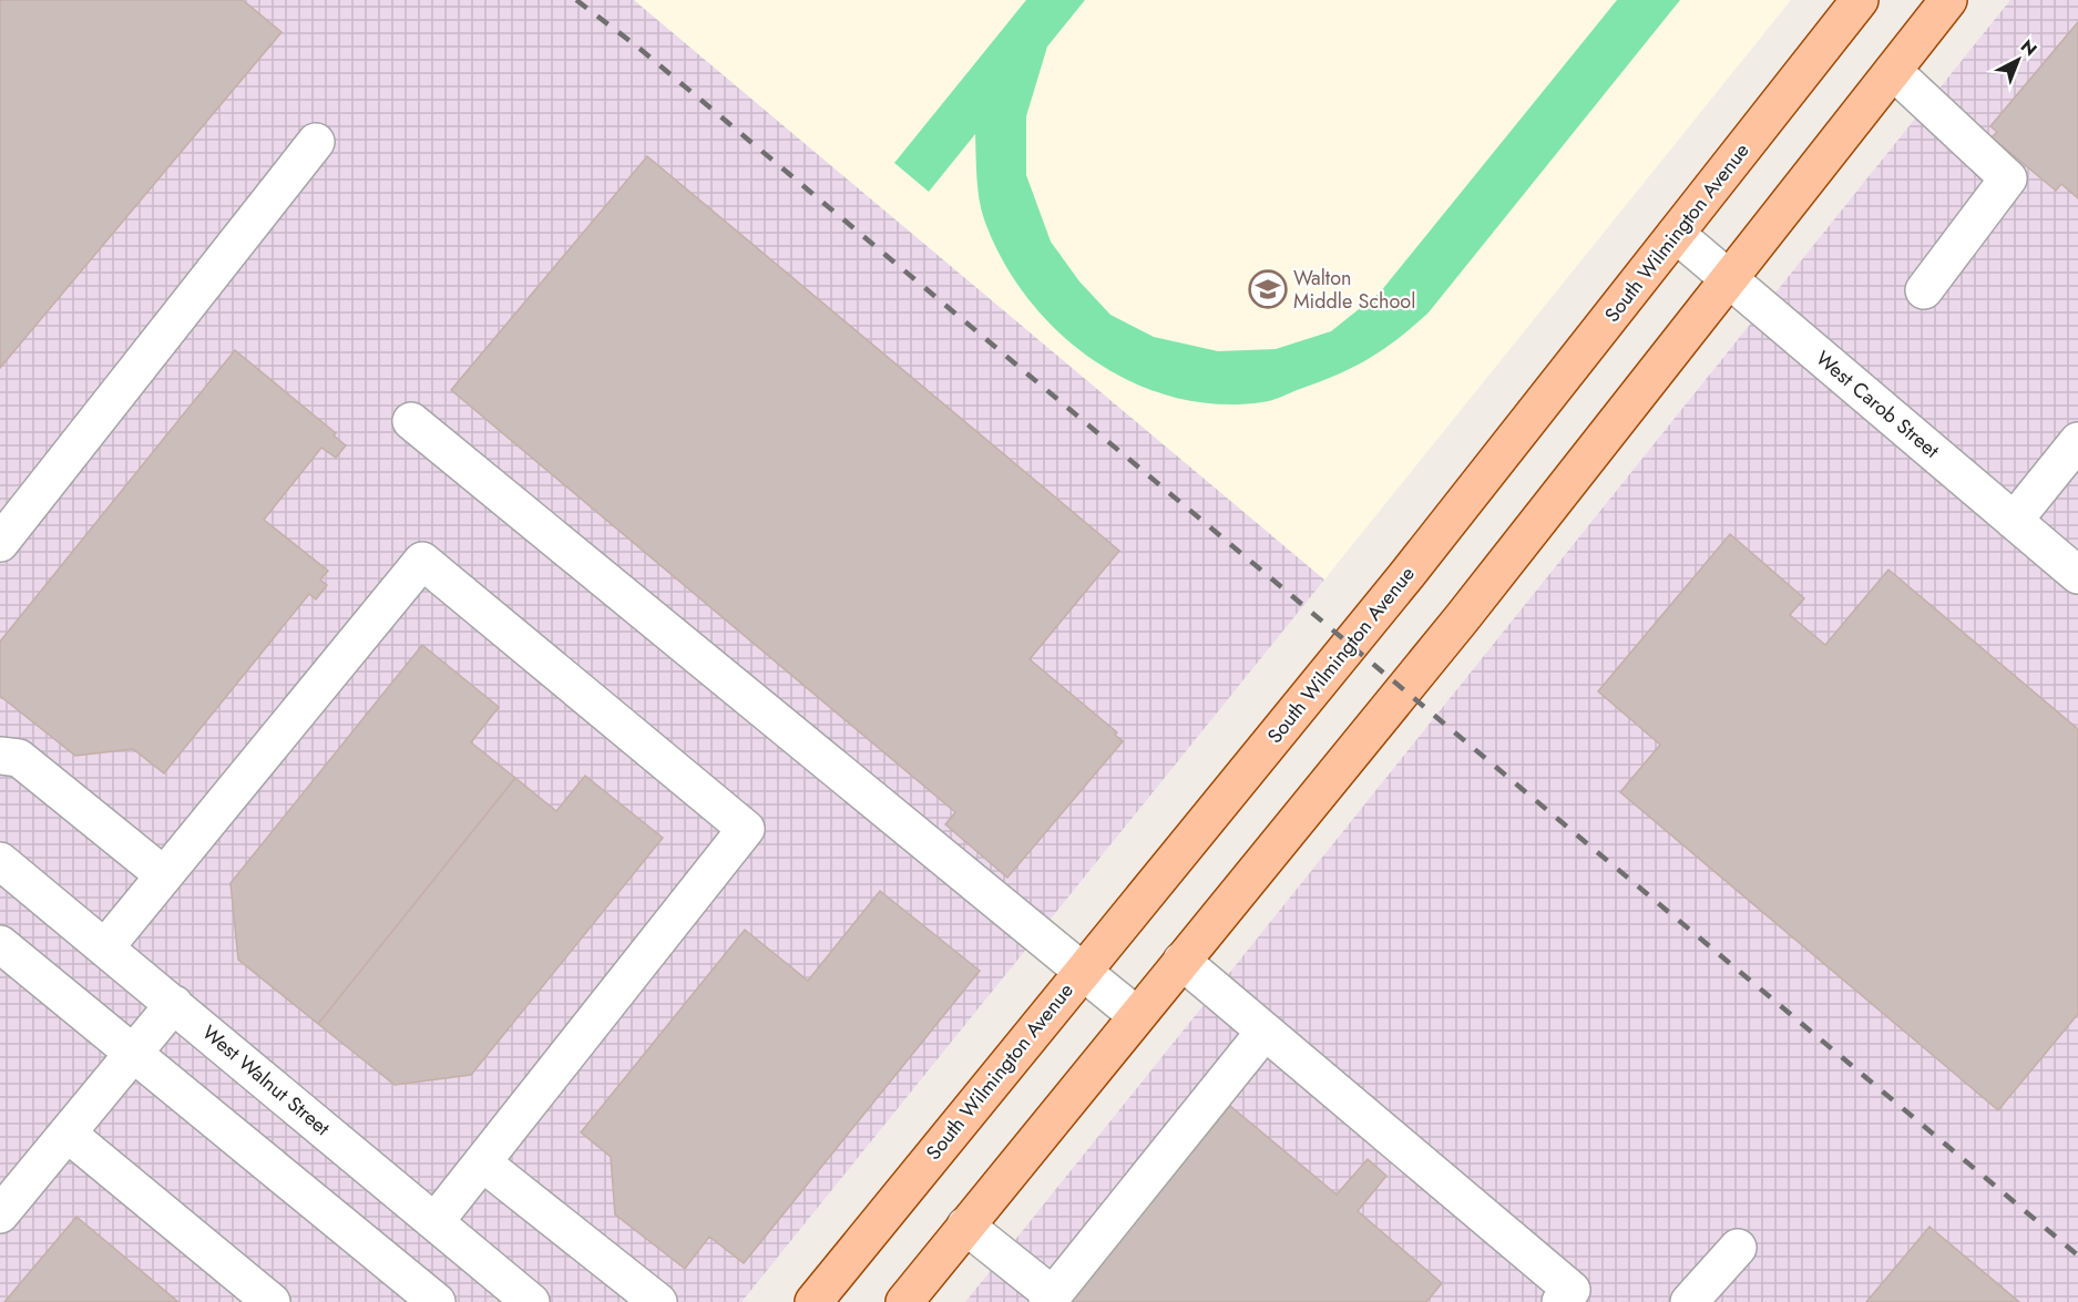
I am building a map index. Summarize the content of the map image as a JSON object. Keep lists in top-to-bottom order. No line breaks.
{"streets":{"main road":["South Wilmington Avenue"],"street":["West Carob Street","West Walnut Street"]},"crossings":[["South Wilmington Avenue","West Carob Street"]],"places":{"school or university":["Walton Middle School"]},"north":"top right"}
